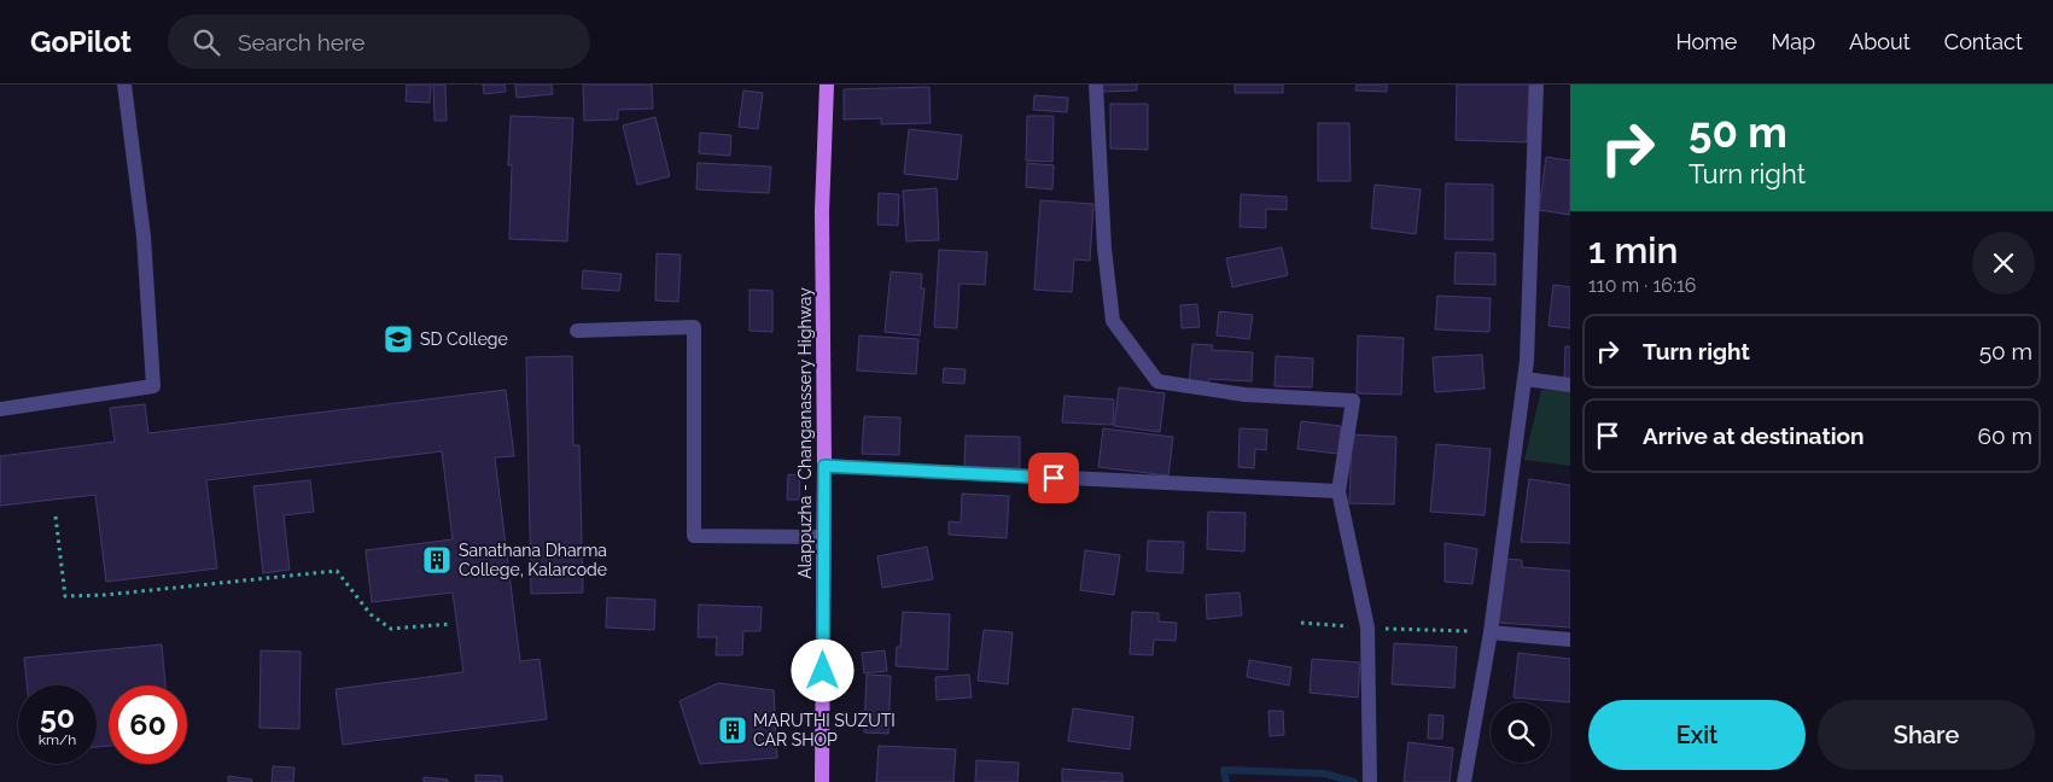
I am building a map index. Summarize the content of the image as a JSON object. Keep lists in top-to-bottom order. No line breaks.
{"streets":{"main road":["Alappuzha - Changanassery Highway"]},"places":{"school or university":["SD College"],"building":["Sanathana Dharma College, Kalarcode","MARUTHI SUZUTI CAR SHOP"]},"page":{"header":"GoPilot","search":"Search here","nav":["Home","Map","About","Contact"],"turn":["50 m","Turn right"],"heading":["1 min","110 m · 16:16"],"list":[{"name":"Turn right","value":"50 m"},{"name":"Arrive at destination","value":"60 m"}],"speed":"50 km/h","limit":"60","buttons":["Exit","Share"]}}
